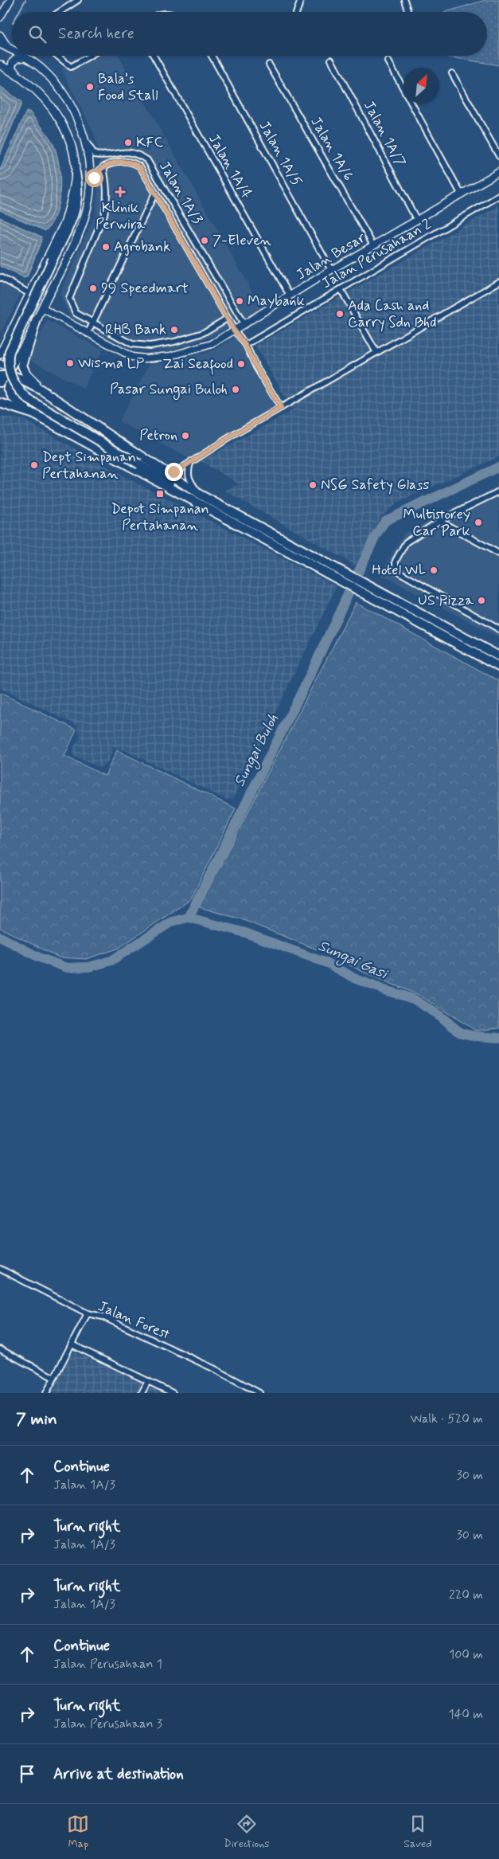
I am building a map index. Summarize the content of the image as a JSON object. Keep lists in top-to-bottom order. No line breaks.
{"streets":{"street":["Jalan 1A/7","Jalan 1A/6","Jalan 1A/5","Jalan 1A/4","Jalan 1A/3","Jalan Perusahaan 2","Jalan Besar","Jalan Forest"]},"crossings":[["Jalan 1A/7","Jalan Besar"],["Jalan 1A/6","Jalan Besar"],["Jalan 1A/5","Jalan Besar"],["Jalan 1A/4","Jalan Besar"],["Jalan 1A/3","Jalan Perusahaan 2"],["Jalan 1A/3","Jalan Besar"]],"water":["Sungai Buloh","Sungai Gasi"],"places":{"other":["Bala’s Food Stall","KFC","7-Eleven","Agrobank","99 Speedmart","Maybank","Ada Cash and Carry Sdn Bhd","RHB Bank","Wisma LP","Zai Seafood","Pasar Sungai Buloh","Petron","Dept Simpanan Pertahanan","NSG Safety Glass","Multistorey Car Park","Hotel WL","US Pizza"],"health":["Klinik Perwira"],"transit":["Depot Simpanan Pertahanan"]},"north":"top right","page":{"search":"Search here","heading":["7 min","Walk · 520 m"],"list":[["Continue","Jalan 1A/3","30 m"],["Turn right","Jalan 1A/3","30 m"],["Turn right","Jalan 1A/3","220 m"],["Continue","Jalan Perusahaan 1","100 m"],["Turn right","Jalan Perusahaan 3","140 m"],"Arrive at destination"],"nav":["Map","Directions","Saved"]}}
